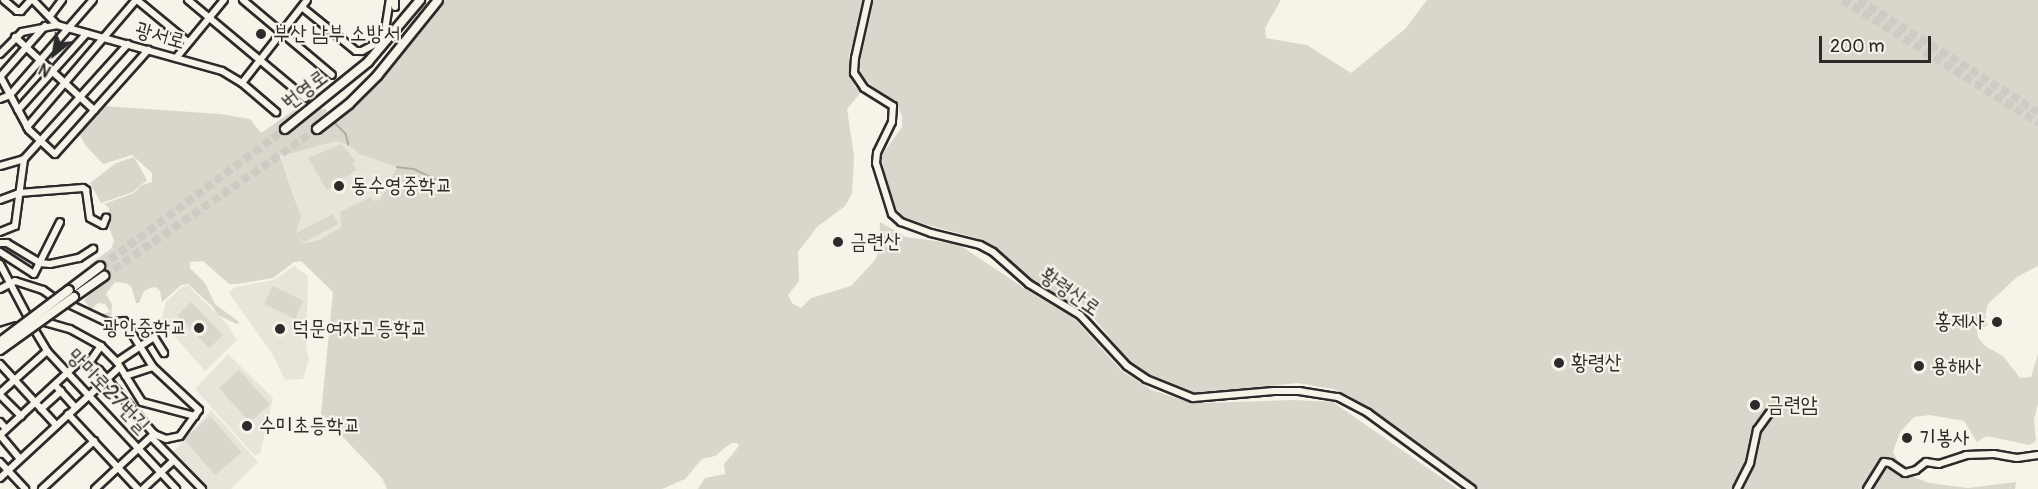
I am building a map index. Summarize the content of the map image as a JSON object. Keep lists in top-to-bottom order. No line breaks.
{"streets":{"highway":["번영로"],"street":["광서로","황령산로","망미로27번길"]},"places":["부산 남부 소방서","동수영중학교","금련산","홍제사","광안중학교","덕문여자고등학교","황령산","용해사","금련암","수미초등학교","기봉사"],"scale_bar":"200 m","north":"bottom left"}
